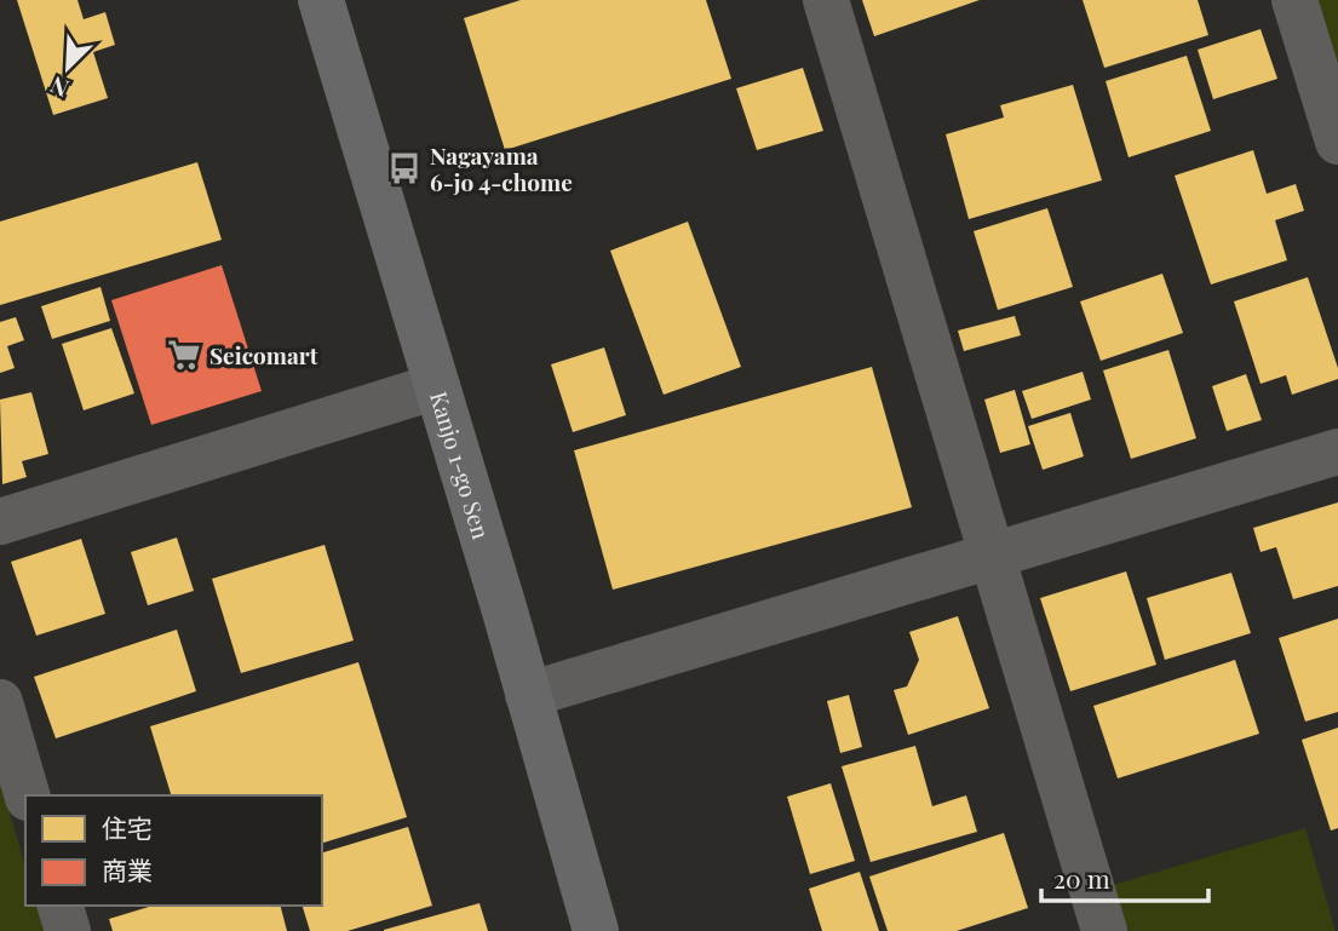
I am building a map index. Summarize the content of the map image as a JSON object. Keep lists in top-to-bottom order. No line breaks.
{"streets":{"main road":["Kanjo 1-go Sen"]},"places":{"bus stop":["Nagayama 6-jo 4-chome"],"supermarket":["Seicomart"]},"legend":["住宅","商業"],"scale_bar":"20 m","north":"bottom left"}
